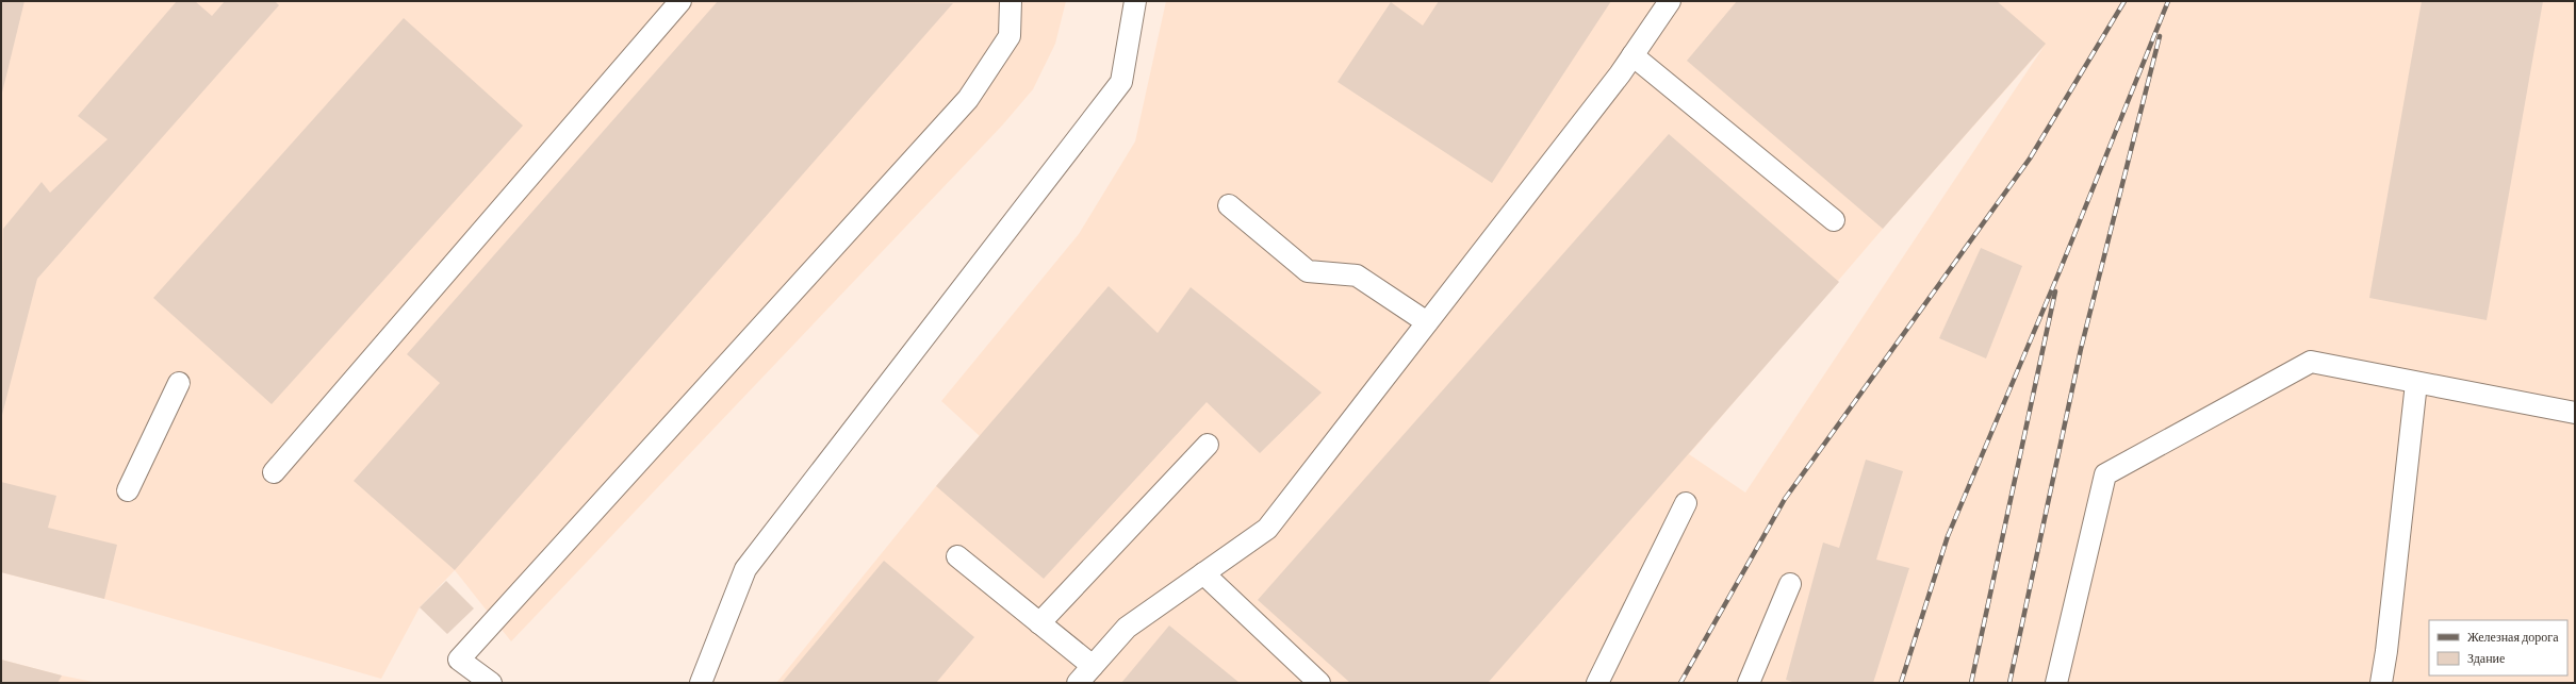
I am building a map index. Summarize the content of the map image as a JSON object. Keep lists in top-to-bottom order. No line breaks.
{"legend":["Железная дорога","Здание"]}
